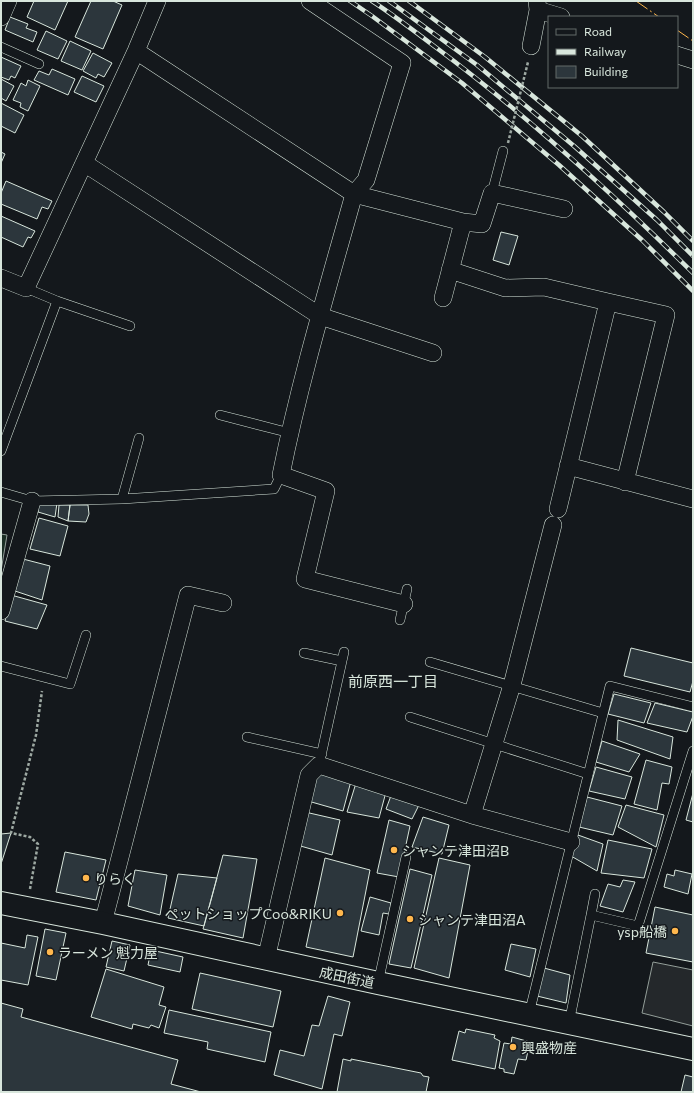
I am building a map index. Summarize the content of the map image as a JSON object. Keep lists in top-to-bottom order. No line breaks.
{"streets":{"highway":["成田街道"]},"districts":["前原西一丁目"],"places":["シャンテ津田沼B","りらく","ペットショップCoo&RIKU","シャンテ津田沼A","ysp船橋","ラーメン 魁力屋","興盛物産"],"legend":["Road","Railway","Building"]}
